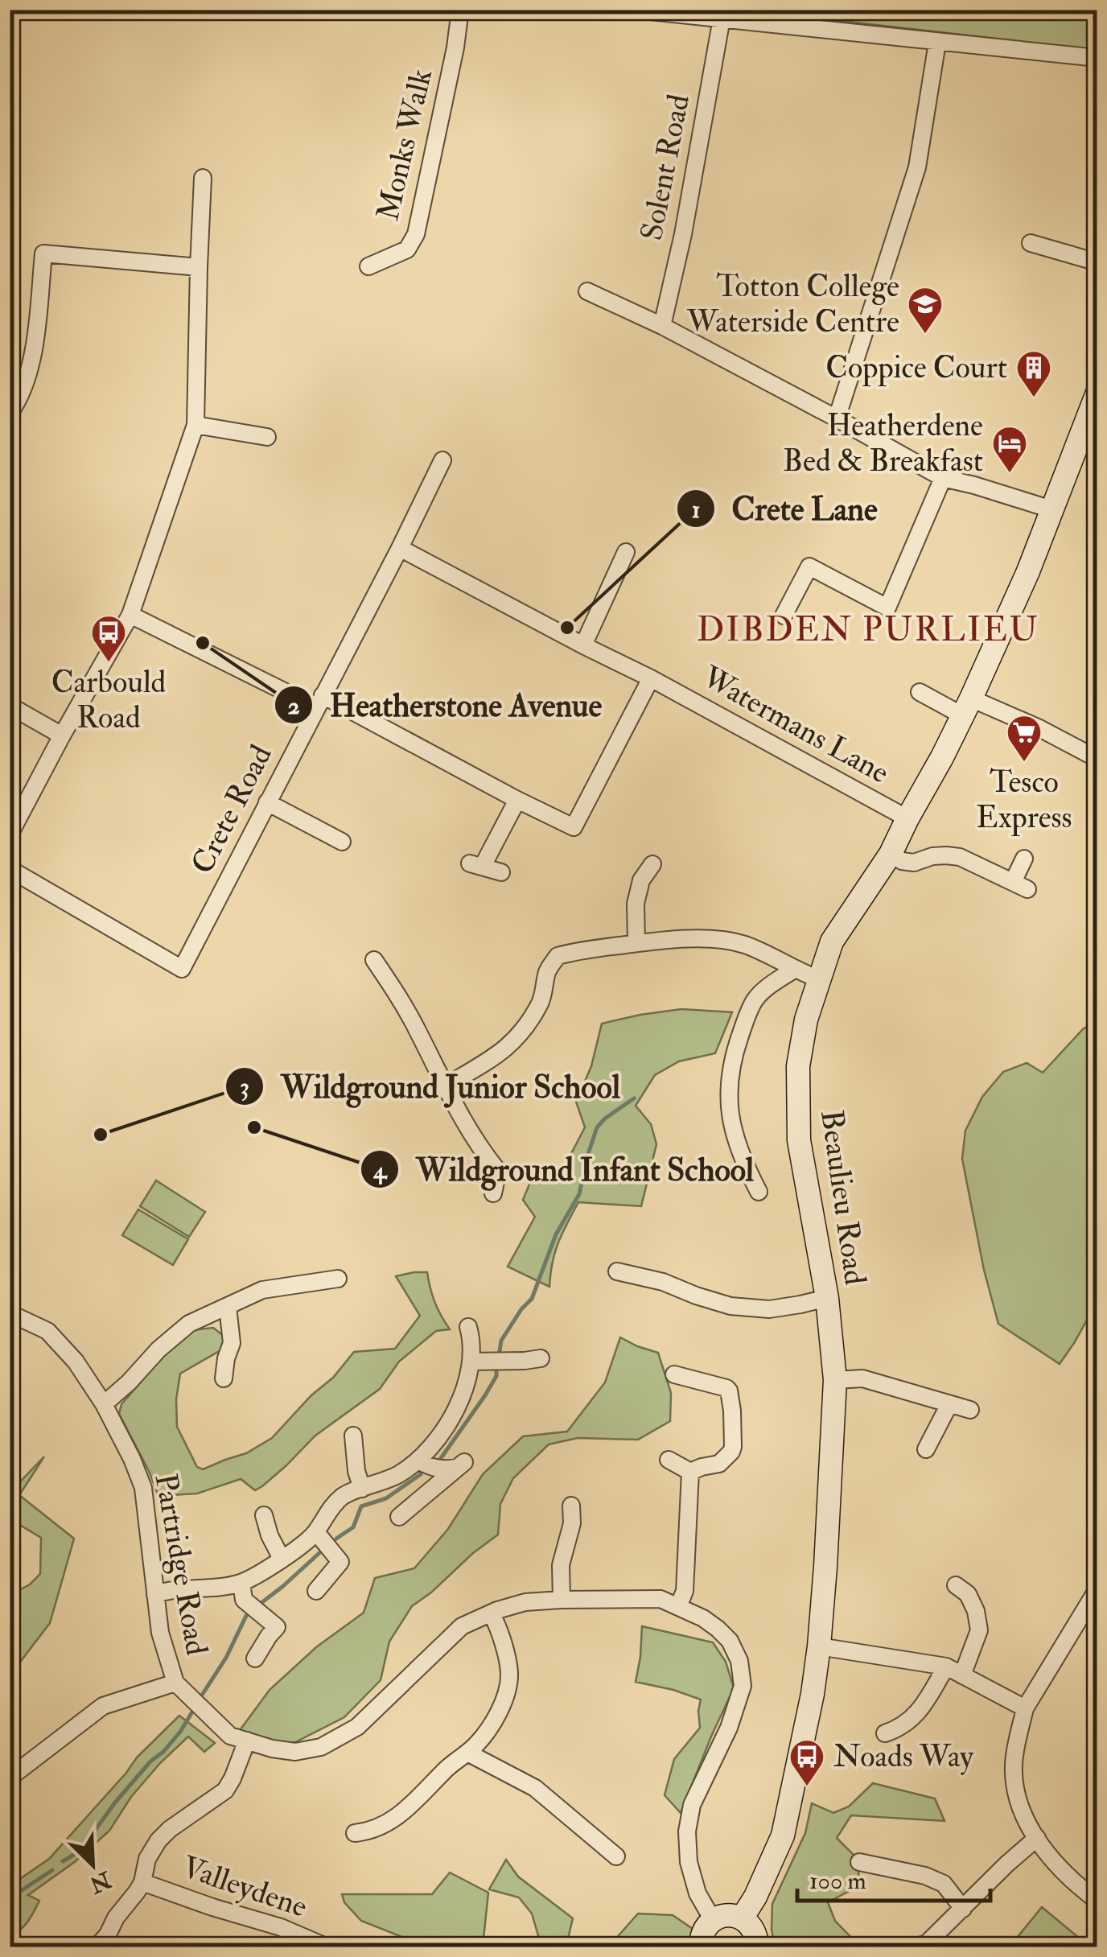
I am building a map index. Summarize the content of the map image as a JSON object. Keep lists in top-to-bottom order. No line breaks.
{"streets":{"street":["Monks Walk","Solent Road","Watermans Lane","Crete Road","Beaulieu Road","Partridge Road","Valleydene"]},"crossings":[["Watermans Lane","Crete Road"],["Watermans Lane","Beaulieu Road"]],"districts":["DIBDEN PURLIEU"],"places":{"school or university":["Totton College Waterside Centre"],"building":["Coppice Court"],"hotel":["Heatherdene Bed & Breakfast"],"other":["Crete Lane","Heatherstone Avenue","Wildground Infant School","Wildground Junior School"],"bus stop":["Carbould Road","Noads Way"],"supermarket":["Tesco Express"]},"scale_bar":"100 m","north":"bottom right"}
